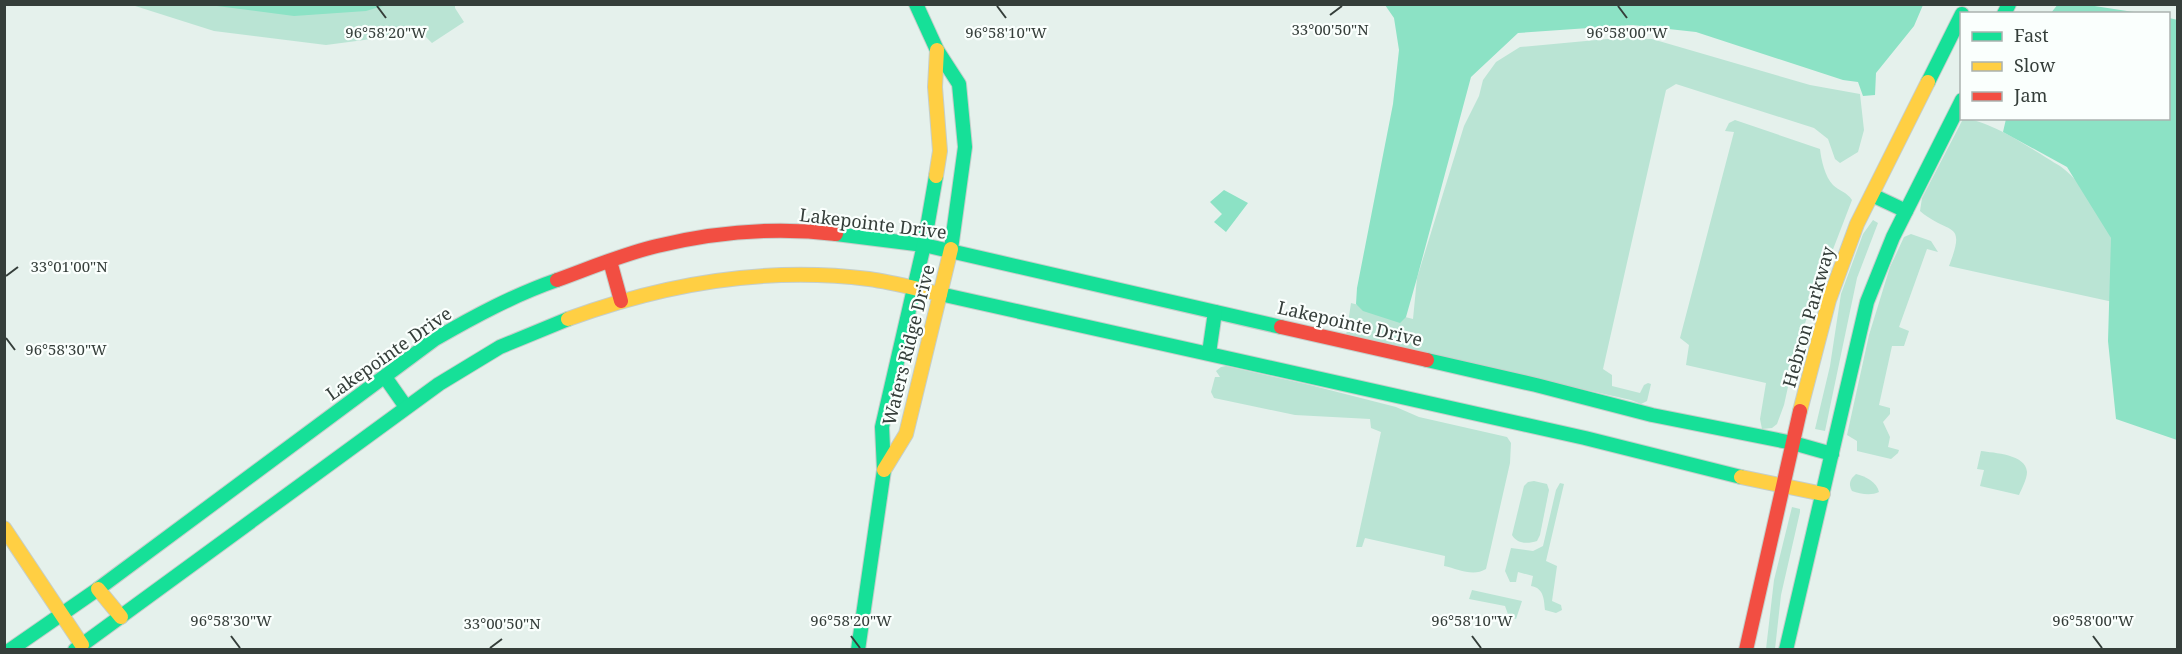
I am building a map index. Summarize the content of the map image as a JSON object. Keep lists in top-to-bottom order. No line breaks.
{"streets":{"main road":["Lakepointe Drive","Hebron Parkway","Waters Ridge Drive"]},"crossings":[["Lakepointe Drive","Hebron Parkway"],["Lakepointe Drive","Waters Ridge Drive"]],"legend":["Fast","Slow","Jam"],"coordinates":["33°00'50\"N","96°58'20\"W","96°58'10\"W","96°58'00\"W","33°01'00\"N","96°58'30\"W"]}
